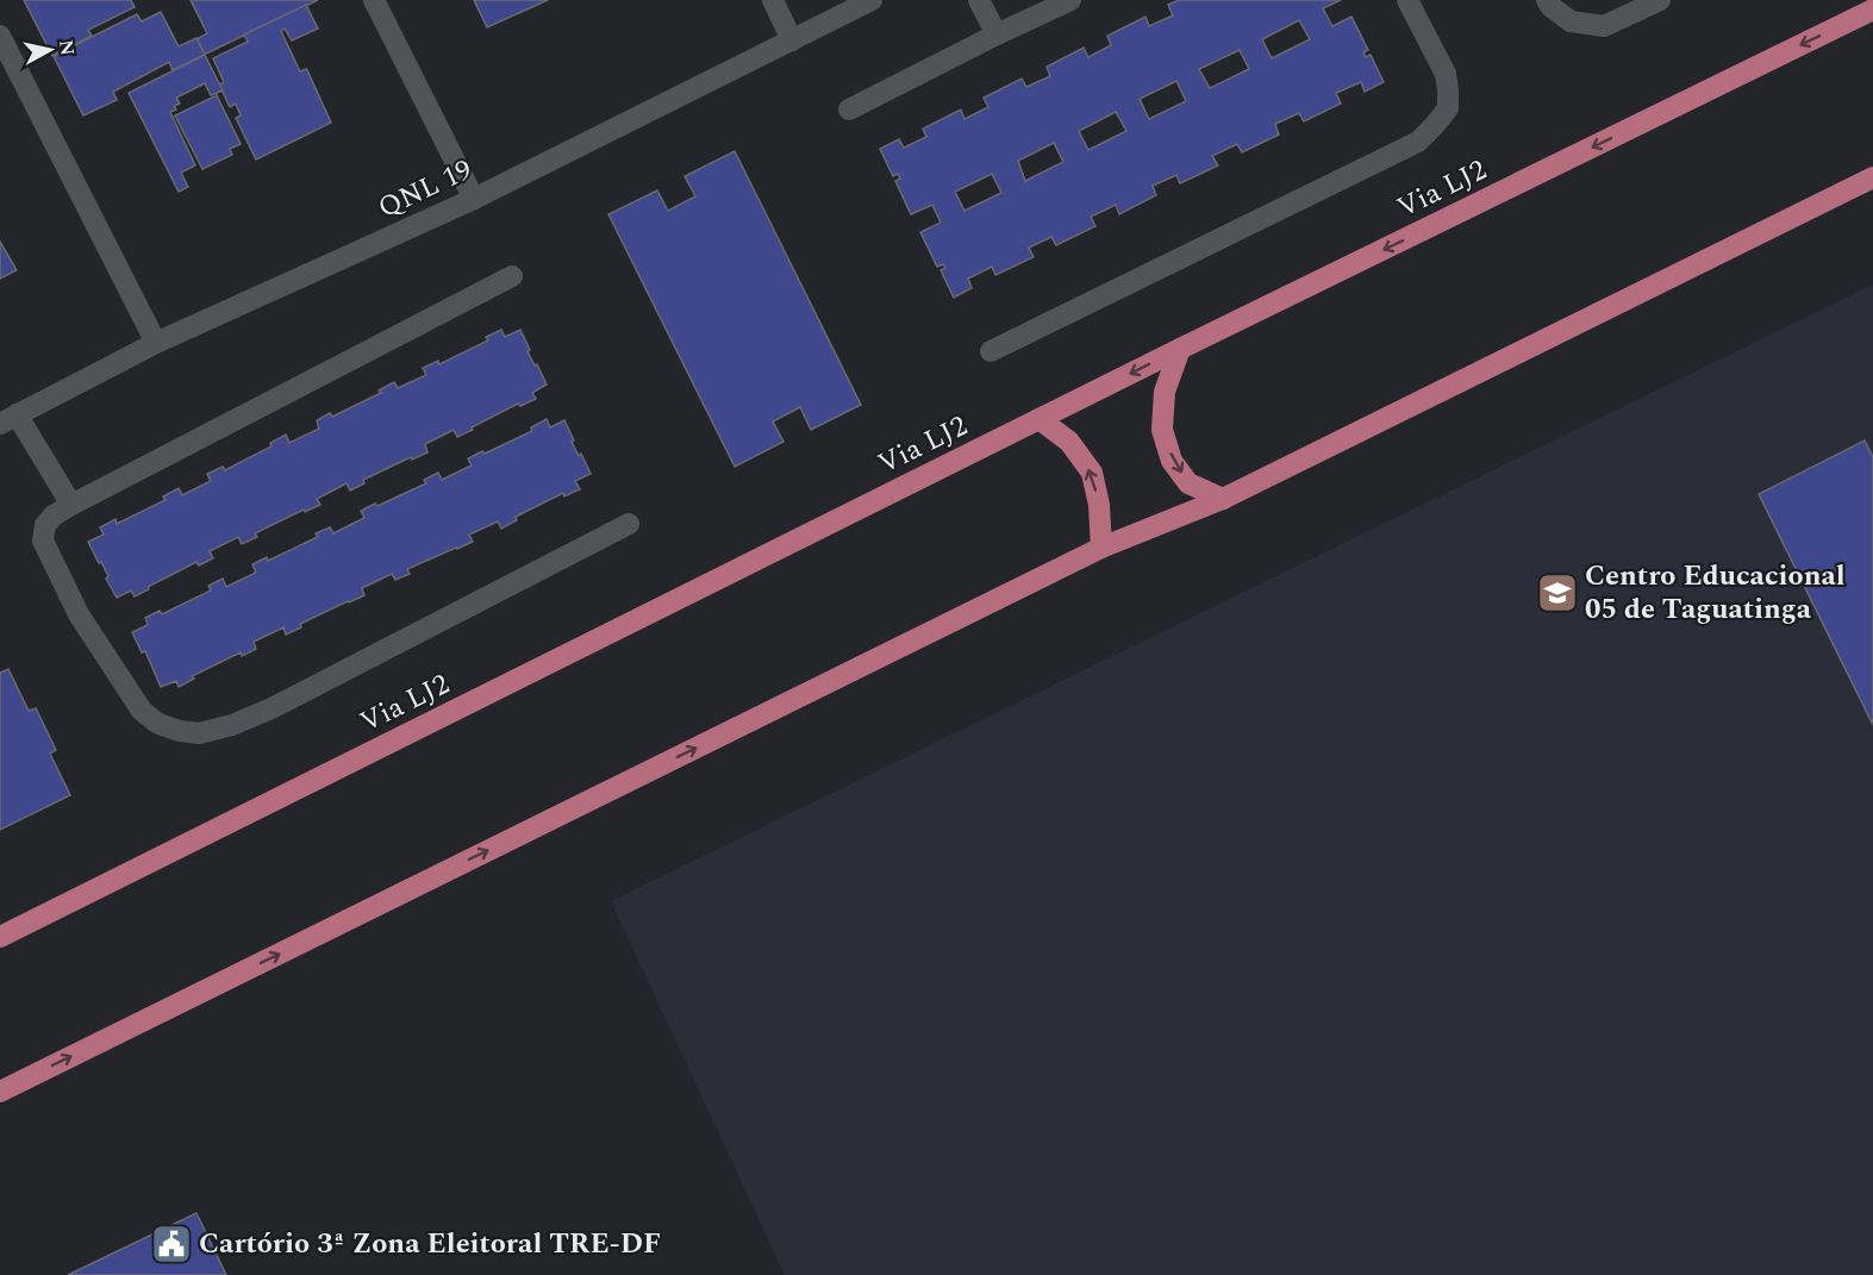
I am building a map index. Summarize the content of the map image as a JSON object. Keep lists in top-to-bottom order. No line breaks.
{"streets":{"main road":["Via LJ2"],"street":["QNL 19"]},"places":{"school or university":["Centro Educacional 05 de Taguatinga"],"public building":["Cartório 3ª Zona Eleitoral TRE-DF"]},"north":"right"}
